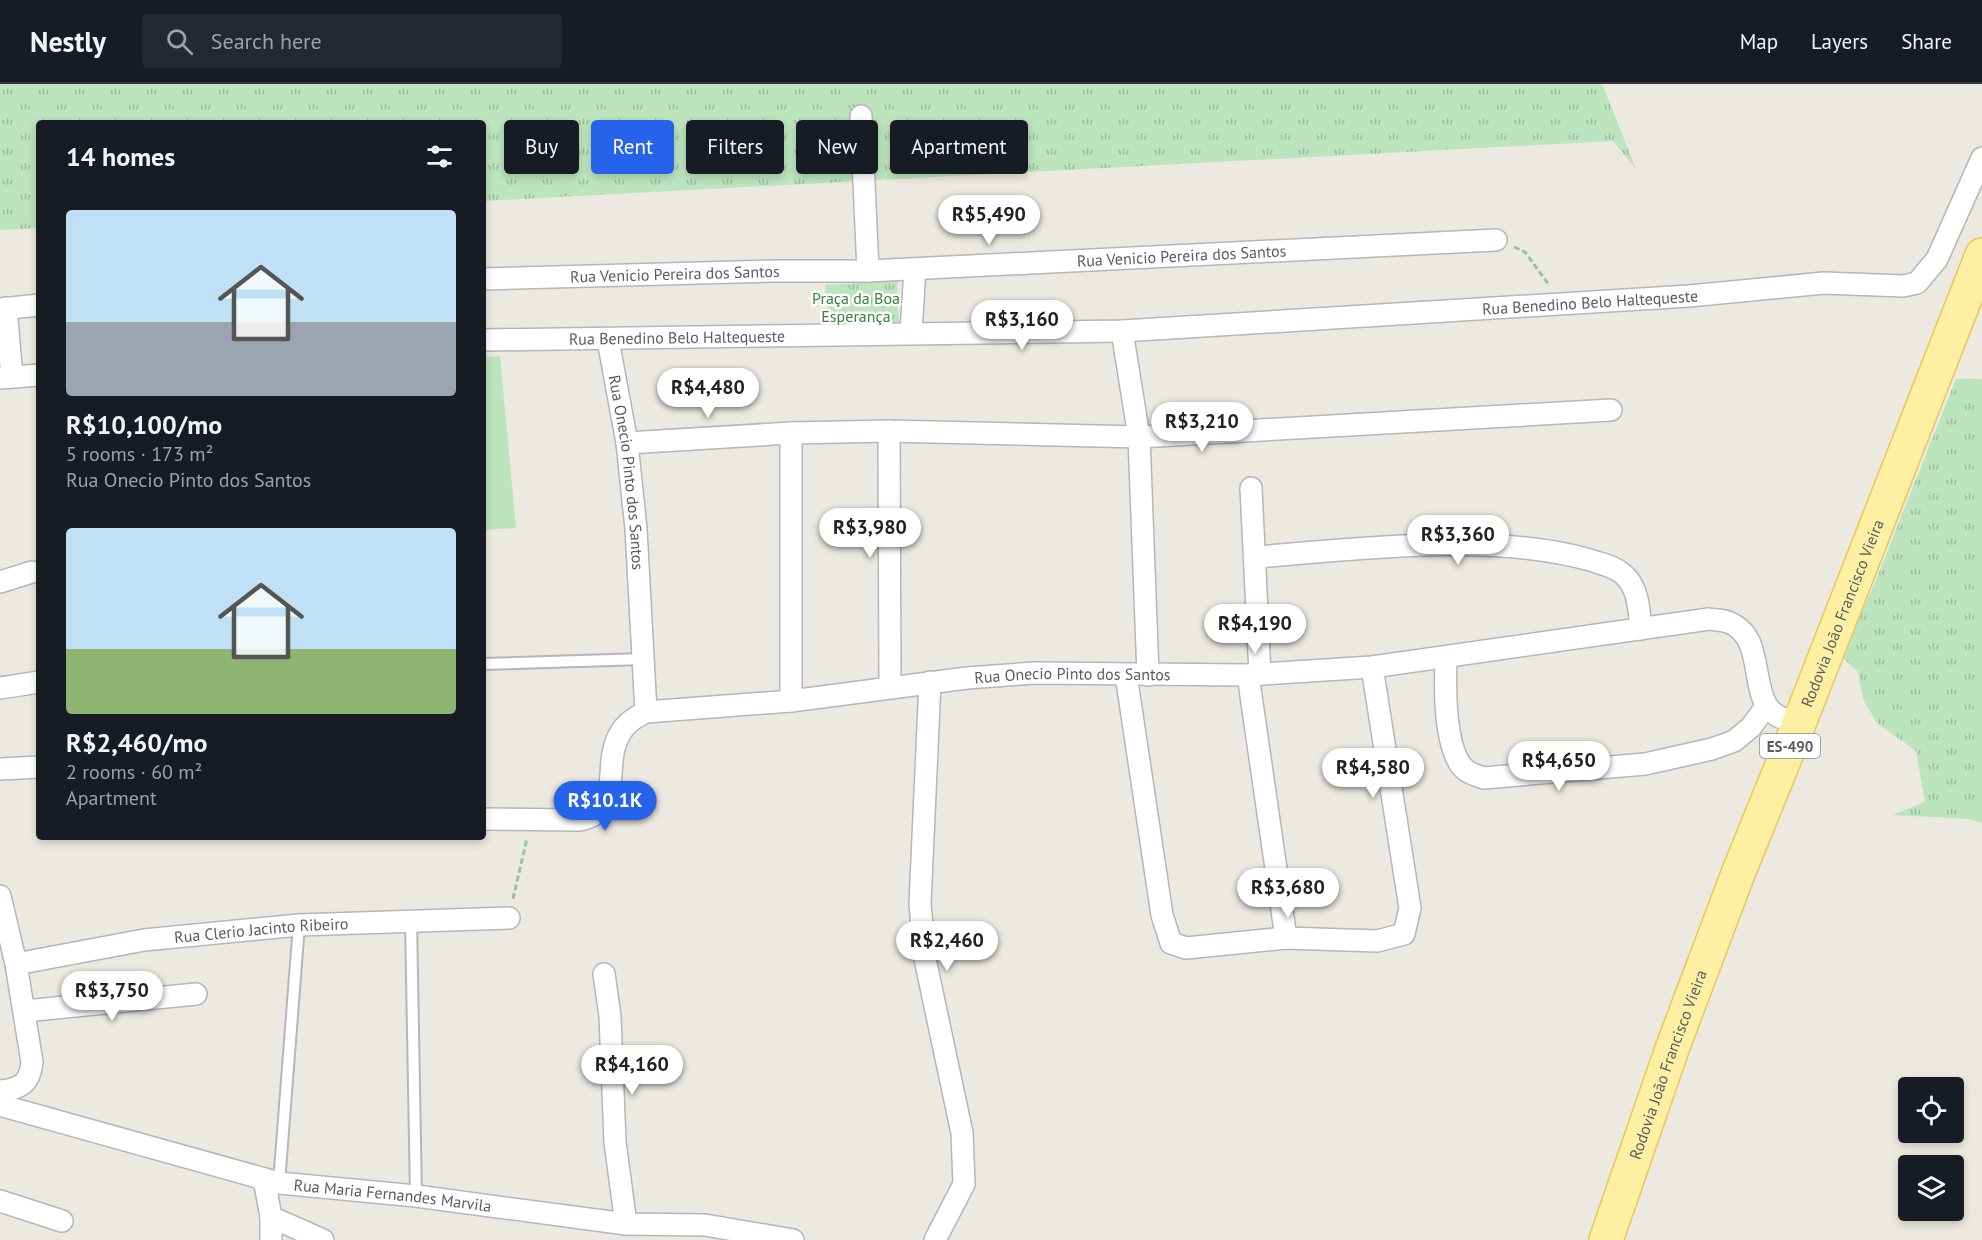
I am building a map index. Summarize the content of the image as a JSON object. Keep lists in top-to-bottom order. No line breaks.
{"streets":{"main road":["Rodovia João Francisco Vieira","ES-490"],"street":["Rua Venicio Pereira dos Santos","Rua Benedino Belo Haltequeste","Rua Onecio Pinto dos Santos","Rua Clerio Jacinto Ribeiro","Rua Maria Fernandes Marvila"]},"crossings":[["Rua Benedino Belo Haltequeste","Rua Onecio Pinto dos Santos"]],"parks":["Praça da Boa Esperança"],"page":{"header":"Nestly","search":"Search here","nav":["Map","Layers","Share"],"chip":["Buy","Rent","Filters","New","Apartment"],"heading":"14 homes","list":[{"name":"R$10,100/mo","note":"5 rooms · 173 m² · Rua Onecio Pinto dos Santos"},{"name":"R$2,460/mo","note":"2 rooms · 60 m² · Apartment"}],"price":["R$5,490","R$3,160","R$4,480","R$3,210","R$3,980","R$3,360","R$4,190","R$4,650","R$4,580","R$10.1K","R$3,680","R$2,460","R$3,750","R$4,160"]}}
